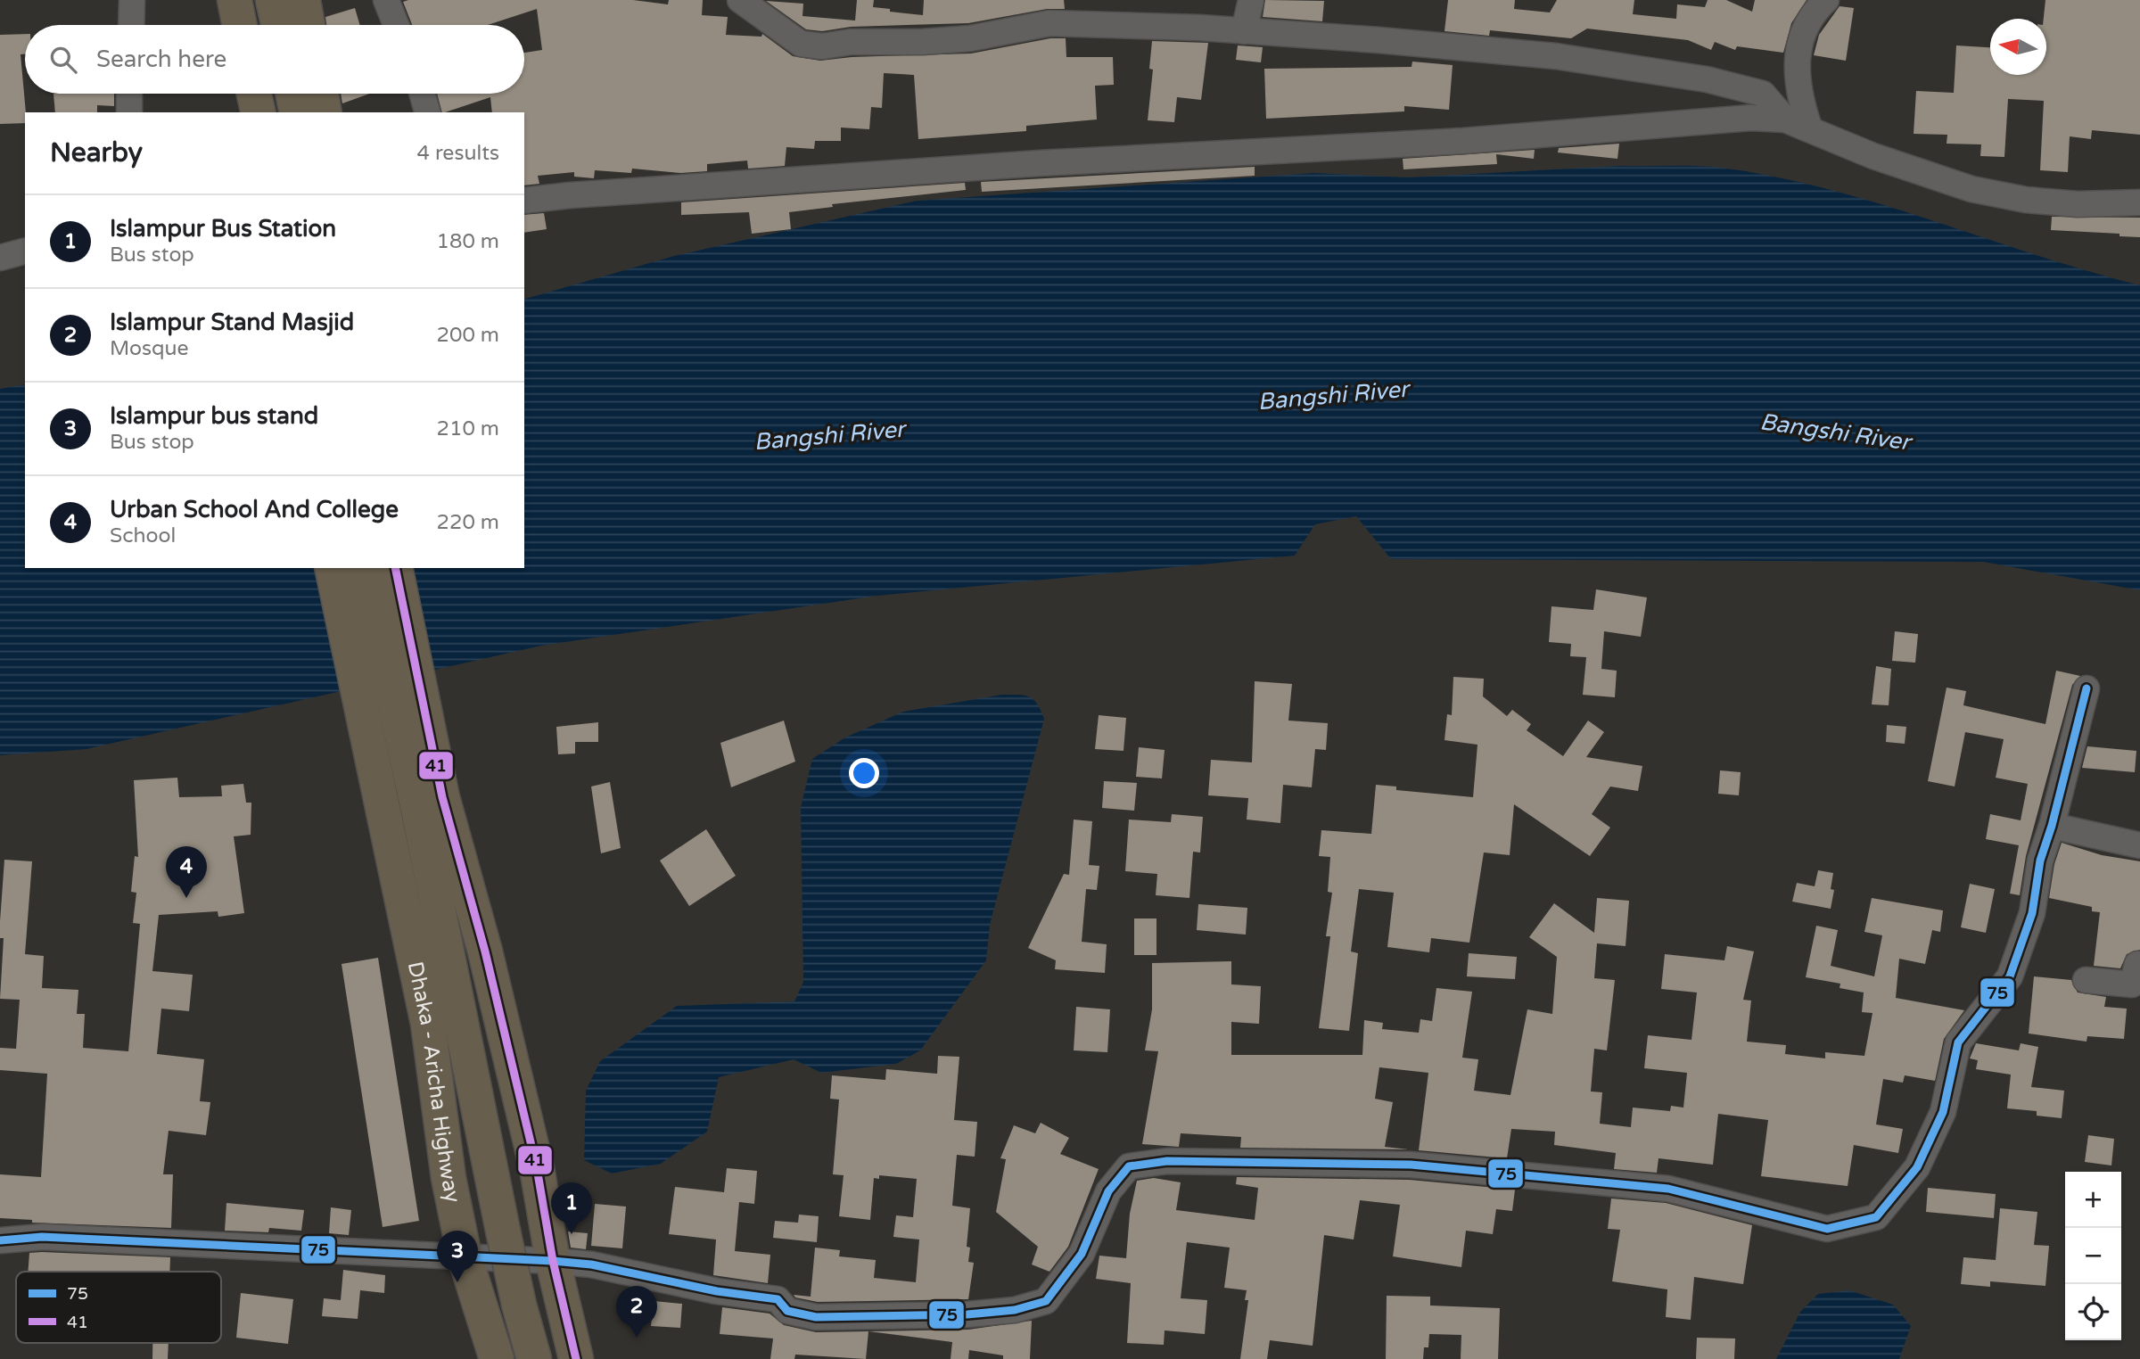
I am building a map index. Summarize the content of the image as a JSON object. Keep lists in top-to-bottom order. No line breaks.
{"streets":{"highway":["Dhaka - Aricha Highway"]},"water":["Bangshi River"],"lines":["transit line 41","transit line 75"],"legend":["75","41"],"north":"left","page":{"search":"Search here","heading":["Nearby","4 results"],"list":[{"mark":"1","name":"Islampur Bus Station","note":"Bus stop","value":"180 m"},{"mark":"2","name":"Islampur Stand Masjid","note":"Mosque","value":"200 m"},{"mark":"3","name":"Islampur bus stand","note":"Bus stop","value":"210 m"},{"mark":"4","name":"Urban School And College","note":"School","value":"220 m"}],"pins":["4","1","3","2"],"map_buttons":["+","−"]}}
